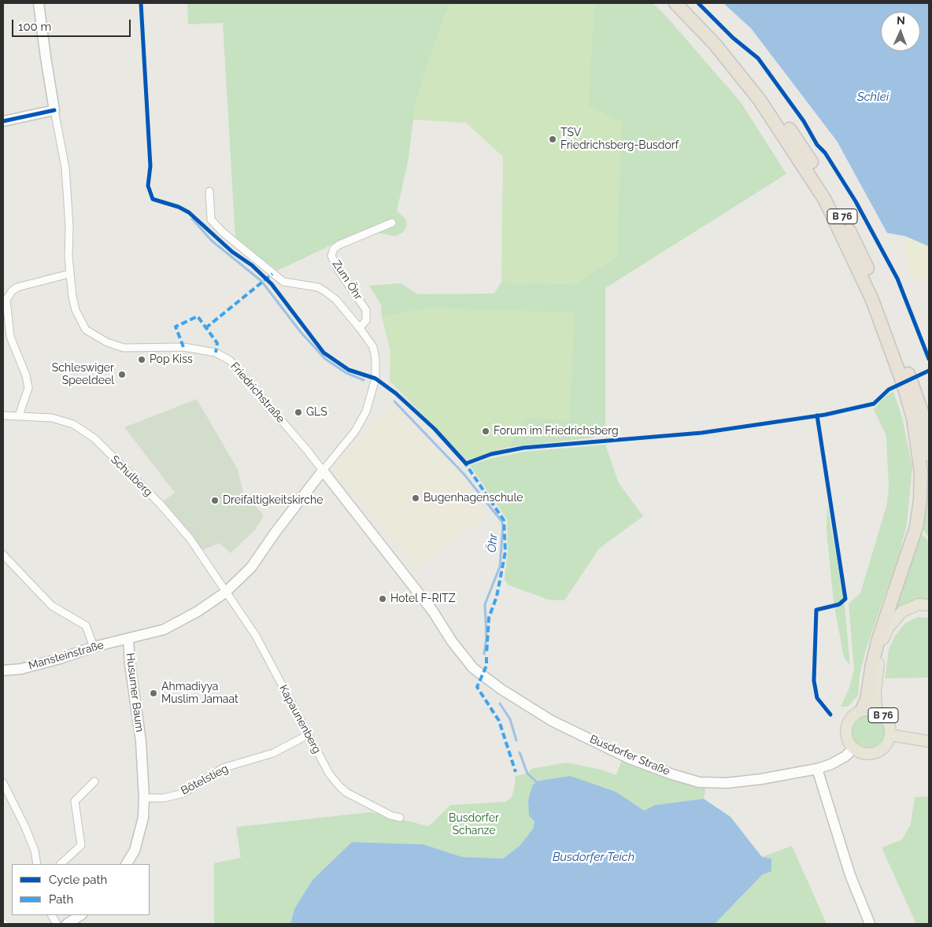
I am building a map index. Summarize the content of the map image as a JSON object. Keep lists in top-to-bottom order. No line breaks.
{"streets":{"highway":["B 76"],"street":["Zum Öhr","Friedrichstraße","Schulberg","Mansteinstraße","Husumer Baum","Kapaunenberg","Busdorfer Straße","Bötelstieg"]},"crossings":[["B 76","Busdorfer Straße"],["Friedrichstraße","Husumer Baum"],["Friedrichstraße","Busdorfer Straße"],["Schulberg","Husumer Baum"],["Schulberg","Kapaunenberg"],["Mansteinstraße","Husumer Baum"],["Husumer Baum","Kapaunenberg"],["Husumer Baum","Bötelstieg"],["Kapaunenberg","Bötelstieg"]],"water":["Schlei","Öhr","Busdorfer Teich"],"parks":["Busdorfer Schanze"],"places":["TSV Friedrichsberg-Busdorf","Pop Kiss","Schleswiger Speeldeel","GLS","Forum im Friedrichsberg","Bugenhagenschule","Dreifaltigkeitskirche","Hotel F-RITZ","Ahmadiyya Muslim Jamaat"],"legend":["Cycle path","Path"],"scale_bar":"100 m","north":"top"}
